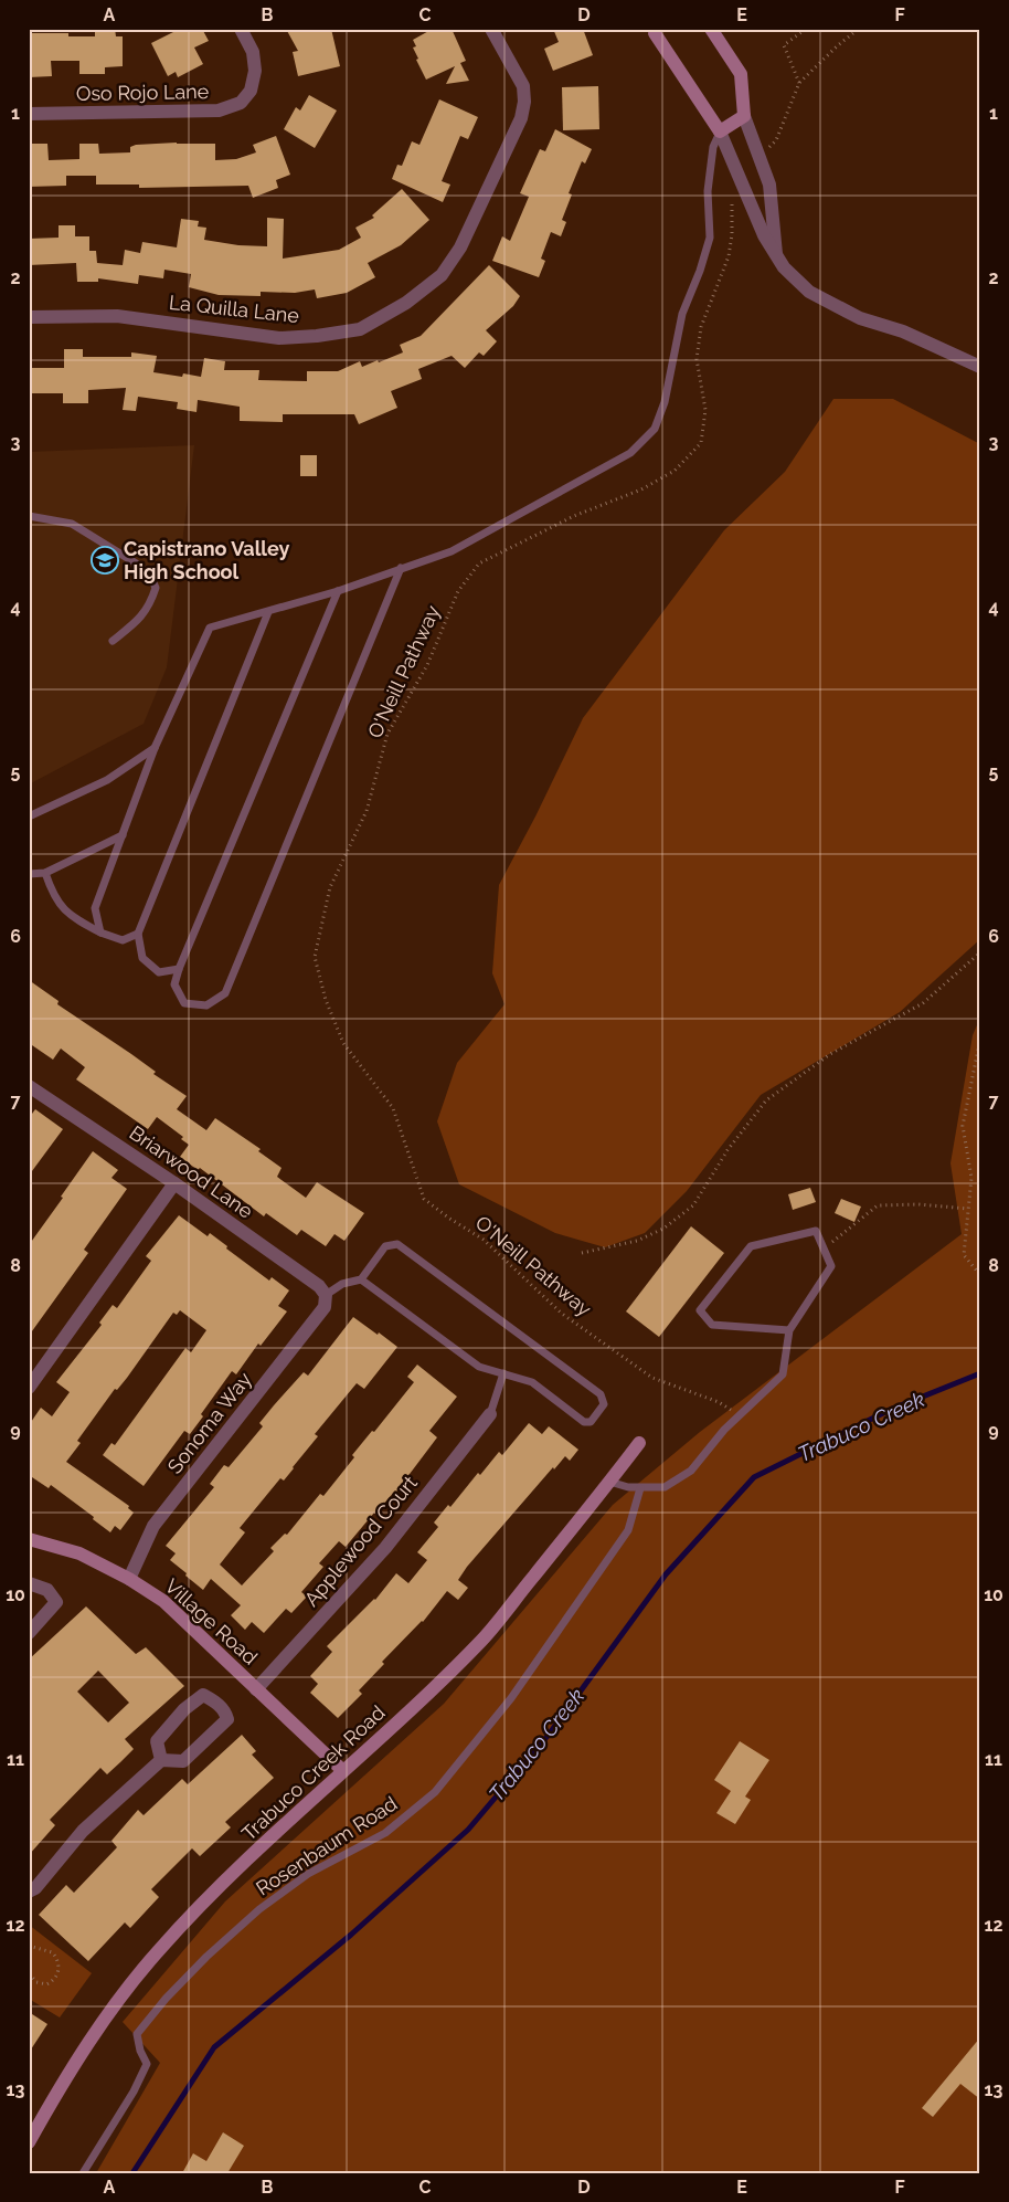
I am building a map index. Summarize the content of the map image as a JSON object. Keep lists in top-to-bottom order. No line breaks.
{"streets":{"street":["Oso Rojo Lane","La Quilla Lane","Briarwood Lane","Sonoma Way","Applewood Court","Village Road","Trabuco Creek Road"],"lane":["Rosenbaum Road"],"path":["O'Neill Pathway"]},"crossings":[["Briarwood Lane","Sonoma Way"],["Sonoma Way","Village Road"],["Applewood Court","Village Road"],["Village Road","Trabuco Creek Road"]],"water":["Trabuco Creek"],"places":{"school or university":["Capistrano Valley High School"]},"grid":{"columns":["A","B","C","D","E","F"],"rows":["1","2","3","4","5","6","7","8","9","10","11","12","13"]}}
